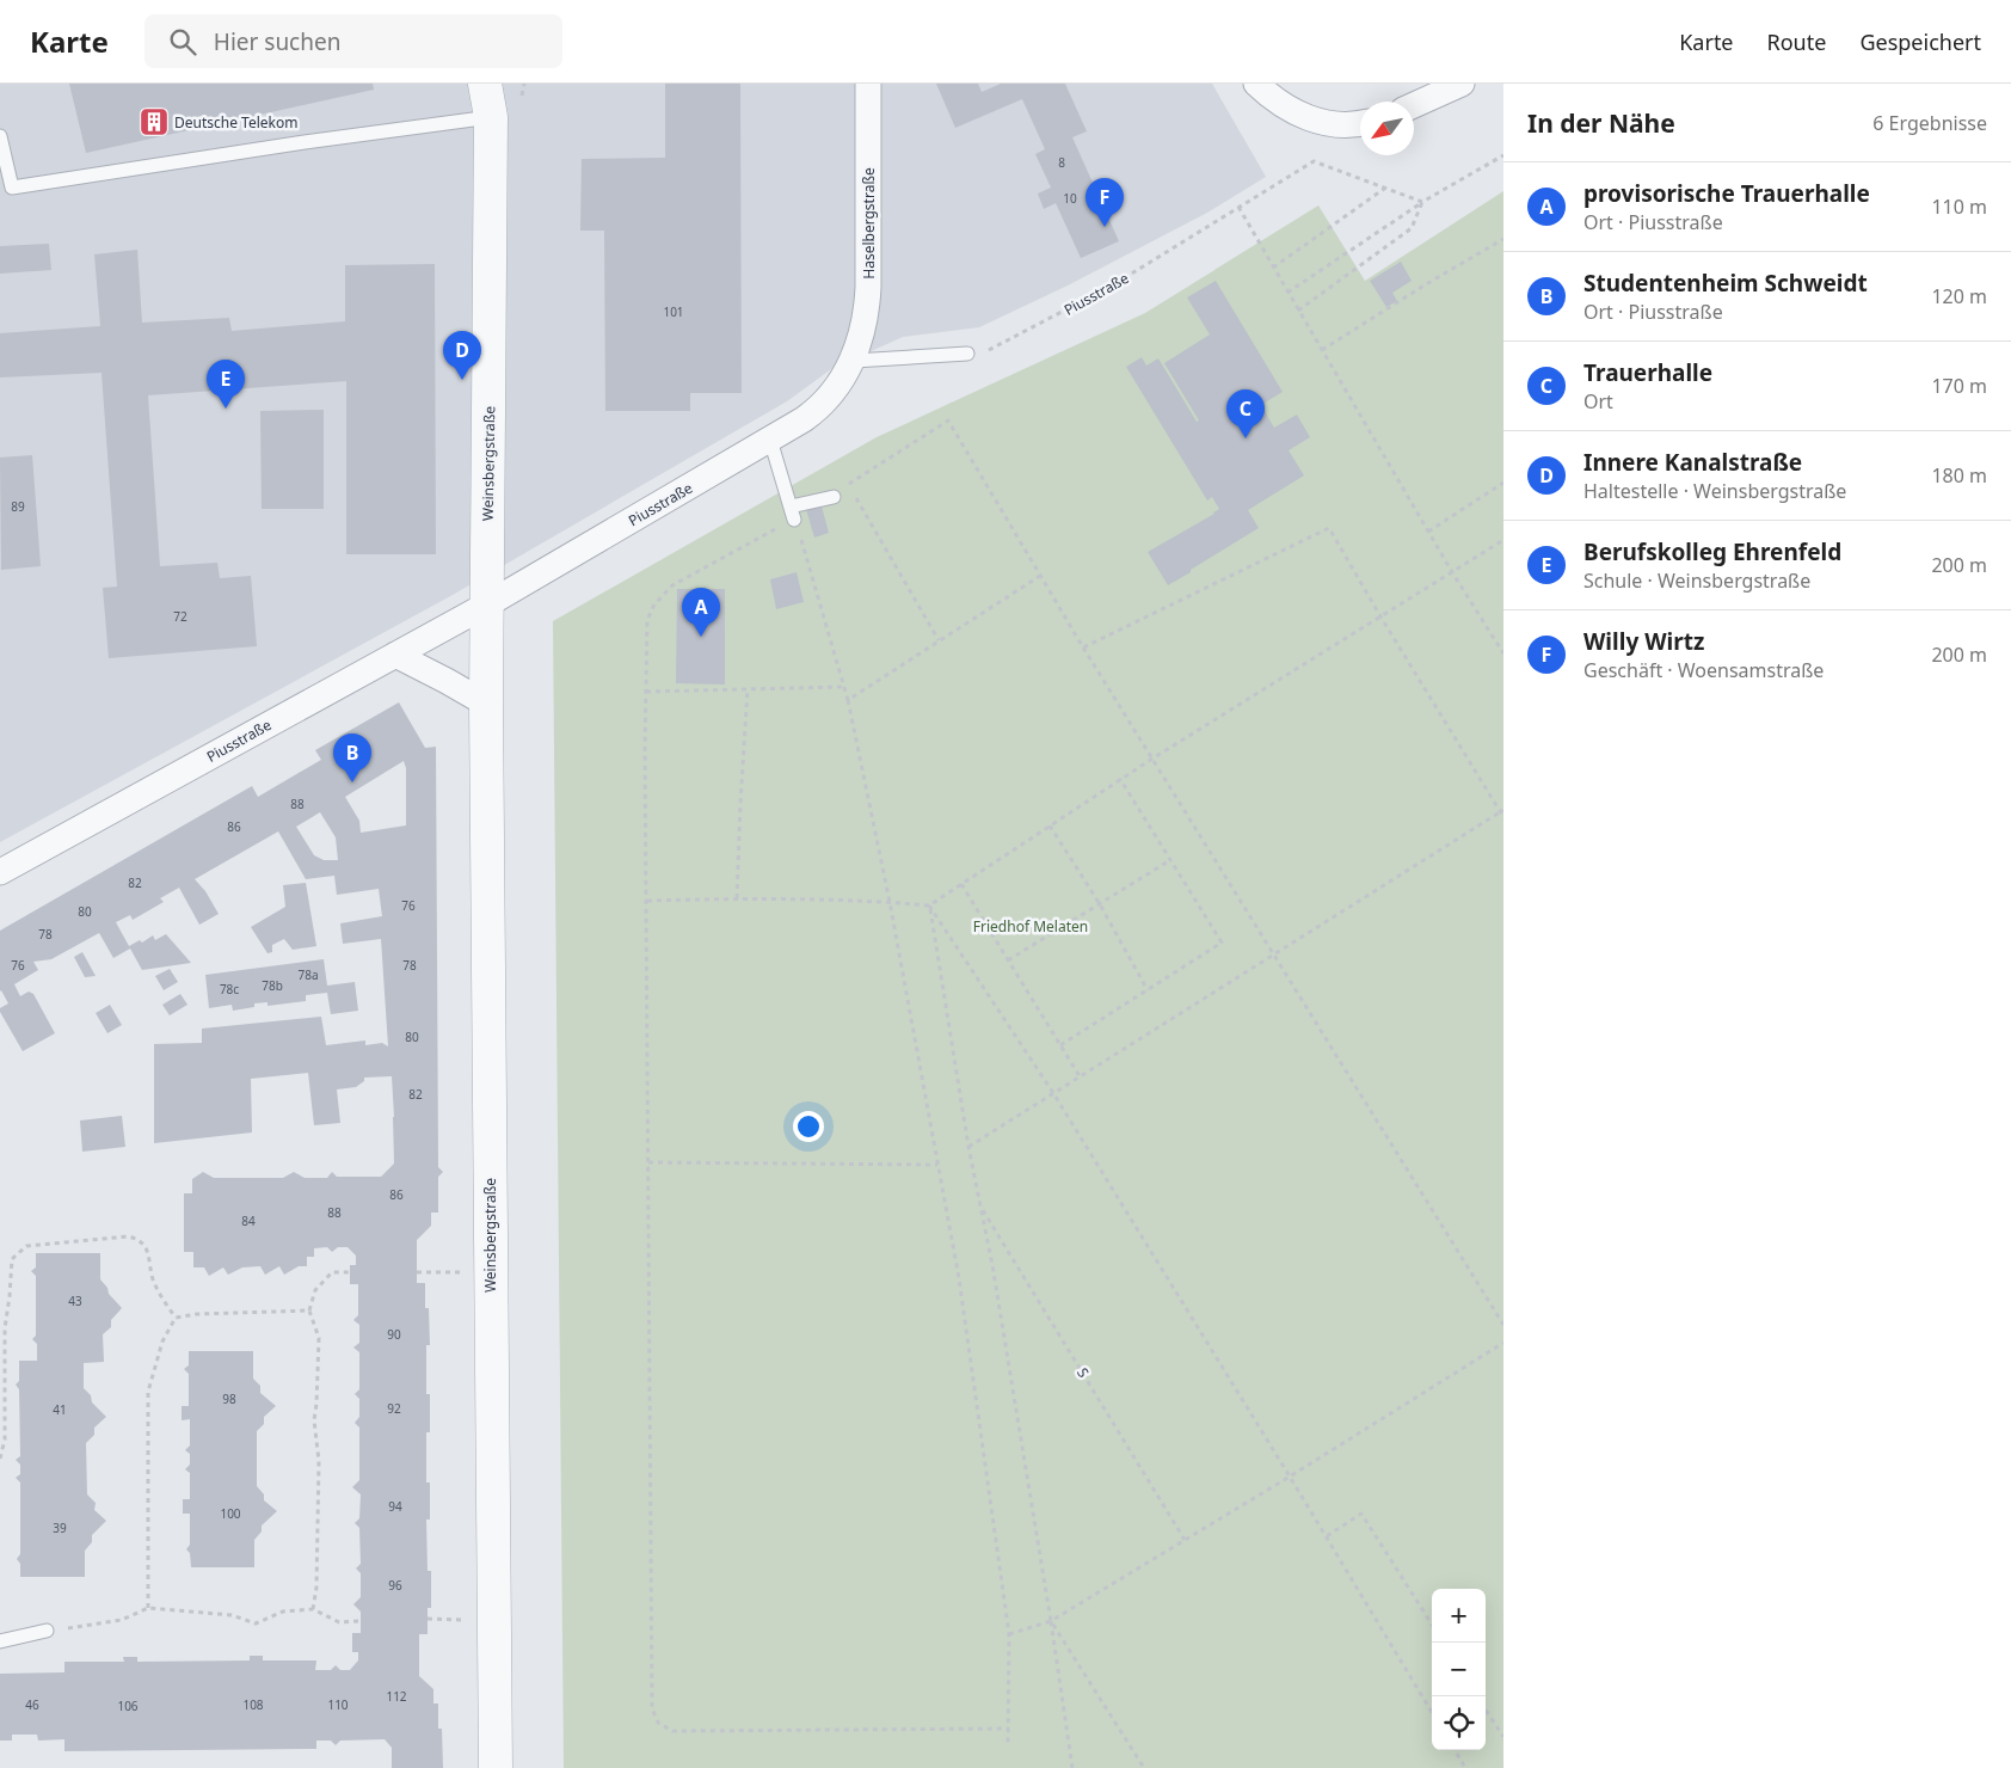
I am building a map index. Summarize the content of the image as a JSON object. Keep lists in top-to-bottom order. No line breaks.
{"streets":{"street":["Haselbergstraße","Piusstraße","Weinsbergstraße"],"path":["S"]},"crossings":[["Haselbergstraße","Piusstraße"],["Piusstraße","Weinsbergstraße"]],"parks":["Friedhof Melaten"],"places":{"building":["Deutsche Telekom"]},"house_numbers":["8","10","101","89","72","88","86","82","76","80","78","76","78","78a","78b","78c","80","82","86","88","84","43","90","98","92","41","94","100","39","96","112","46","108","110","106"],"north":"bottom left","page":{"header":"Karte","search":"Hier suchen","nav":["Karte","Route","Gespeichert"],"heading":["In der Nähe","6 Ergebnisse"],"list":[{"mark":"A","name":"provisorische Trauerhalle","note":"Ort · Piusstraße","value":"110 m"},{"mark":"B","name":"Studentenheim Schweidt","note":"Ort · Piusstraße","value":"120 m"},{"mark":"C","name":"Trauerhalle","note":"Ort","value":"170 m"},{"mark":"D","name":"Innere Kanalstraße","note":"Haltestelle · Weinsbergstraße","value":"180 m"},{"mark":"E","name":"Berufskolleg Ehrenfeld","note":"Schule · Weinsbergstraße","value":"200 m"},{"mark":"F","name":"Willy Wirtz","note":"Geschäft · Woensamstraße","value":"200 m"}],"pins":["F","D","E","C","A","B"],"map_buttons":["+","−"]}}
